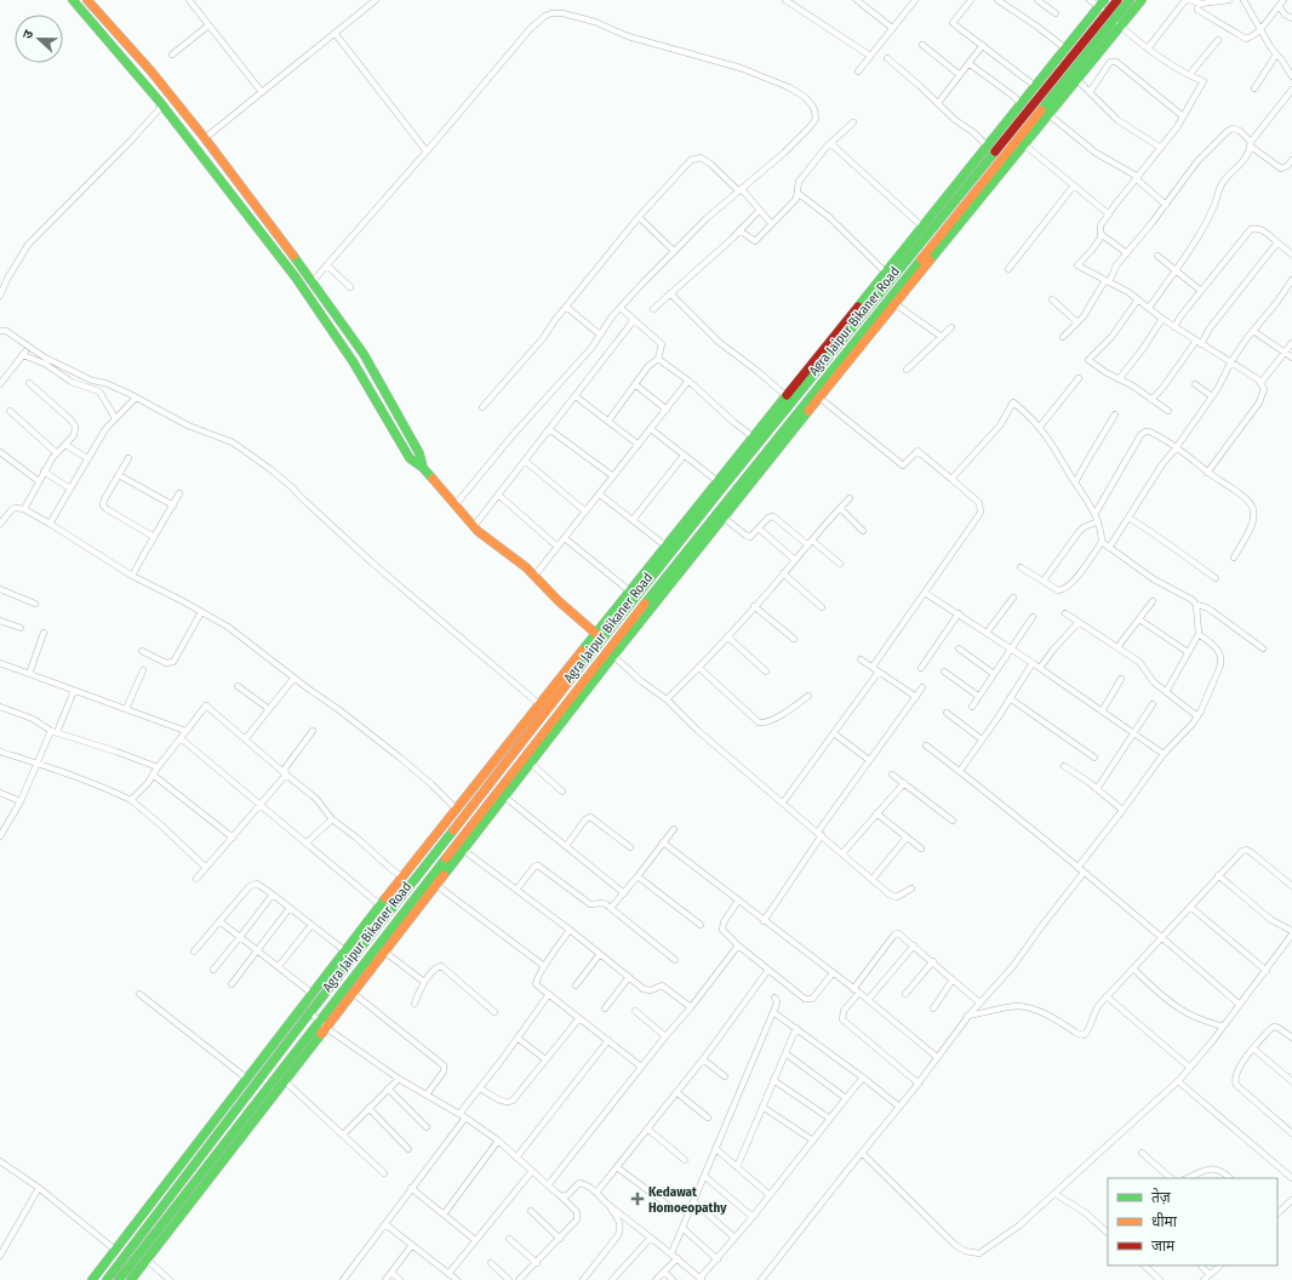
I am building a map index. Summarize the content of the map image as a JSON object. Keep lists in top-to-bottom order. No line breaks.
{"streets":{"main road":["Agra Jaipur Bikaner Road"]},"places":{"health":["Kedawat Homoeopathy"]},"legend":["तेज़","धीमा","जाम"],"north":"left"}
